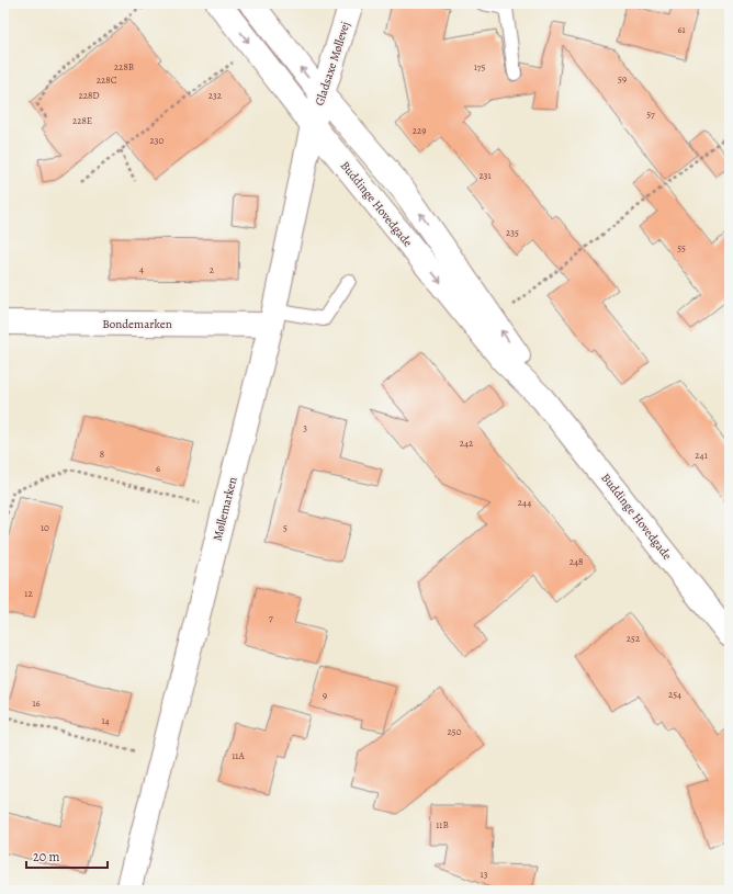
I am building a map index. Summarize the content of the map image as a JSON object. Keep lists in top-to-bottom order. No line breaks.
{"streets":{"street":["Gladsaxe Møllevej","Buddinge Hovedgade","Bondemarken","Møllemarken"]},"crossings":[["Gladsaxe Møllevej","Buddinge Hovedgade"],["Gladsaxe Møllevej","Møllemarken"],["Buddinge Hovedgade","Møllemarken"],["Bondemarken","Møllemarken"]],"house_numbers":["61","228B","175","59","228C","228D","232","57","228E","229","230","231","235","55","4","2","3","242","8","241","6","244","10","5","248","12","7","252","254","9","16","14","250","11A","11B","13"],"scale_bar":"20 m"}
